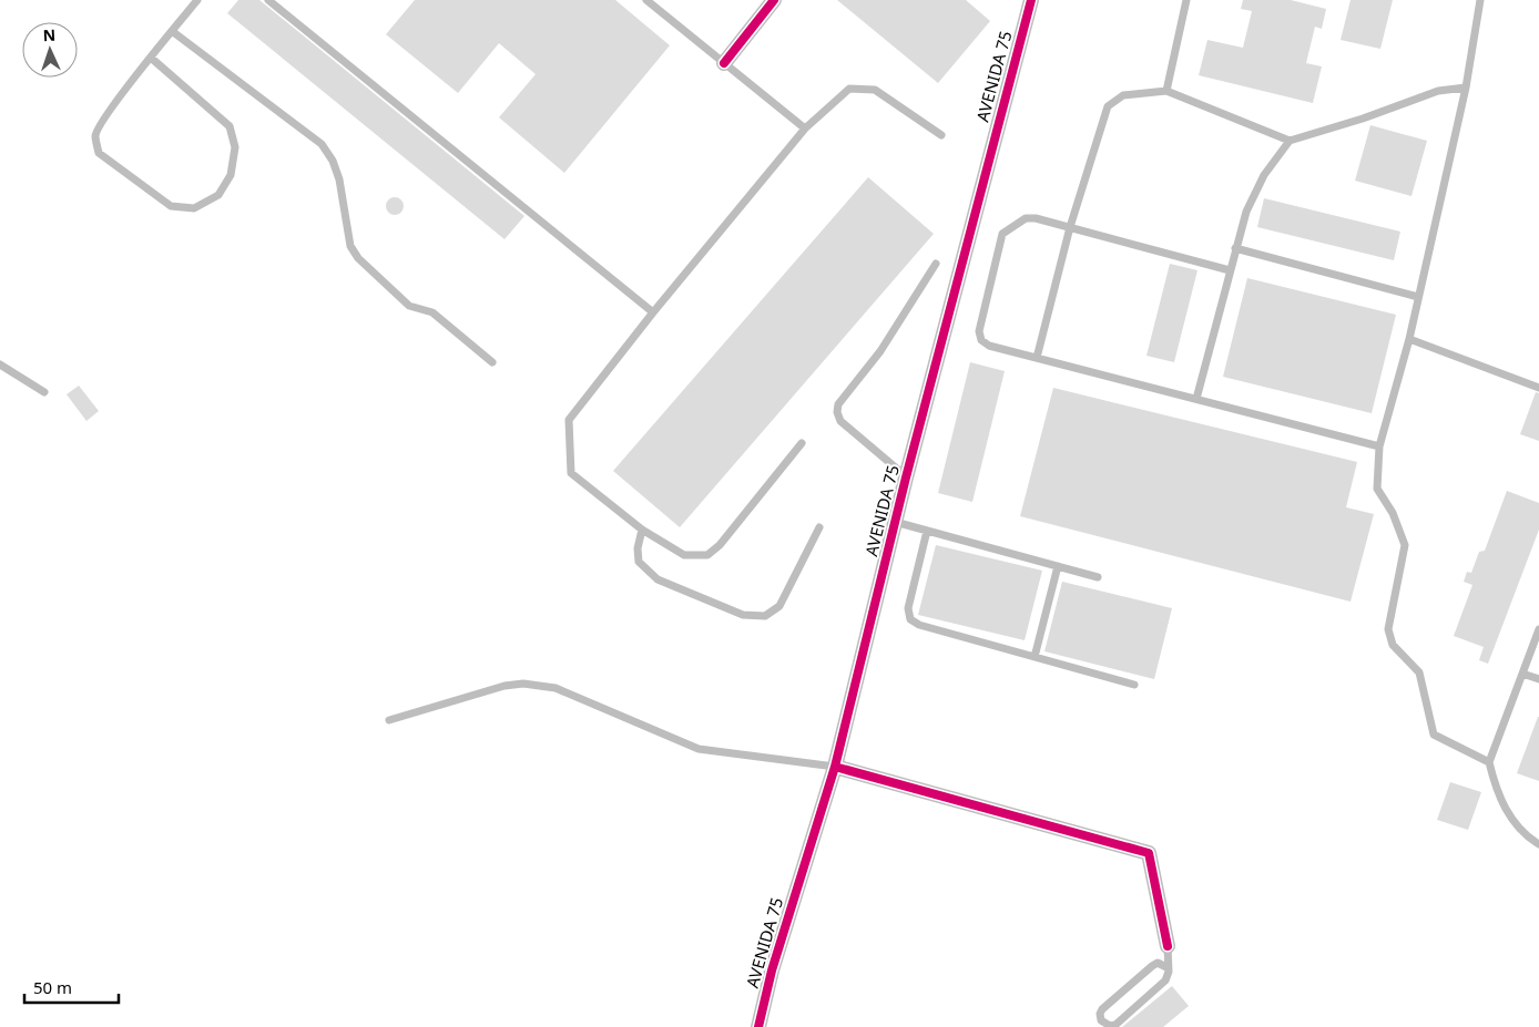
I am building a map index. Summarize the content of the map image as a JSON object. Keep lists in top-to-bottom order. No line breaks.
{"streets":{"street":["AVENIDA 75"]},"scale_bar":"50 m","north":"top"}
